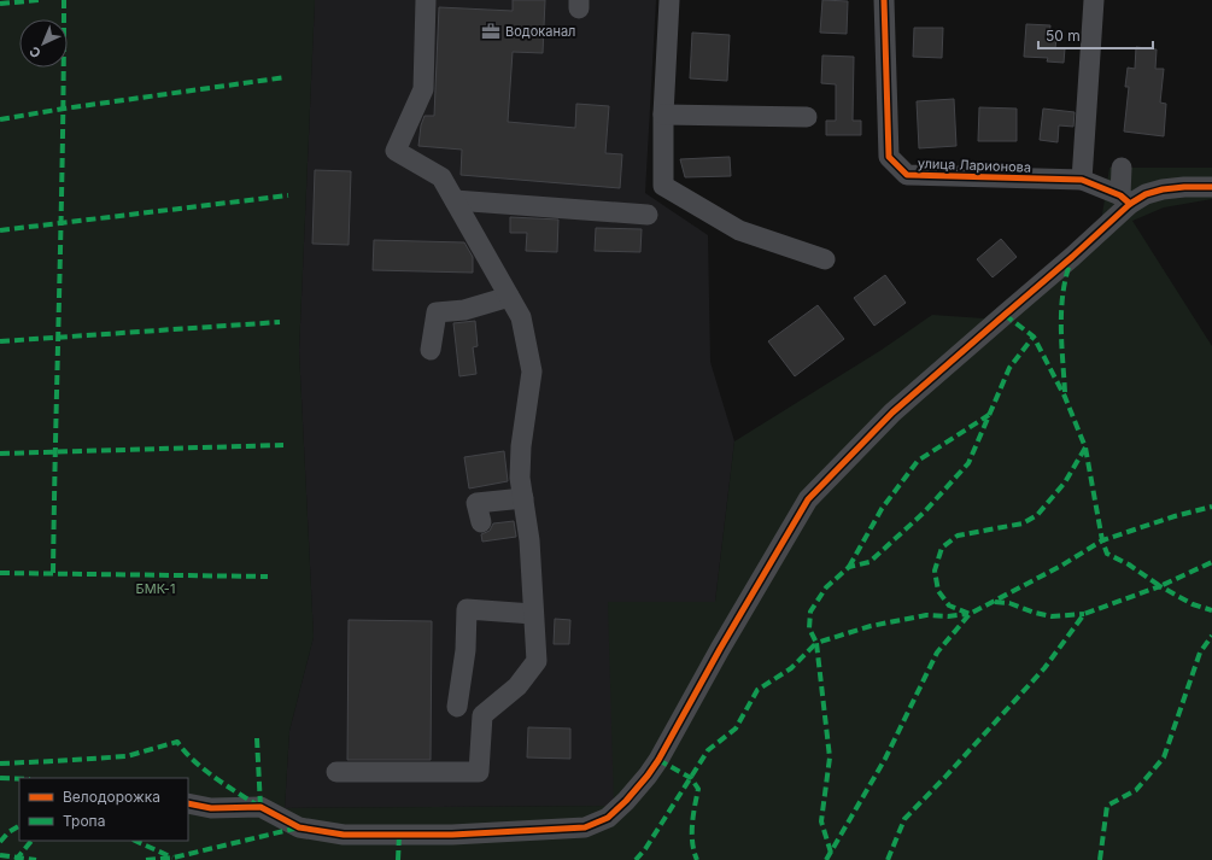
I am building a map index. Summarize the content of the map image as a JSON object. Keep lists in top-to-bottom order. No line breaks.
{"streets":{"street":["улица Ларионова"]},"parks":["БМК-1"],"places":{"office":["Водоканал"]},"legend":["Велодорожка","Тропа"],"scale_bar":"50 m","north":"bottom left"}
